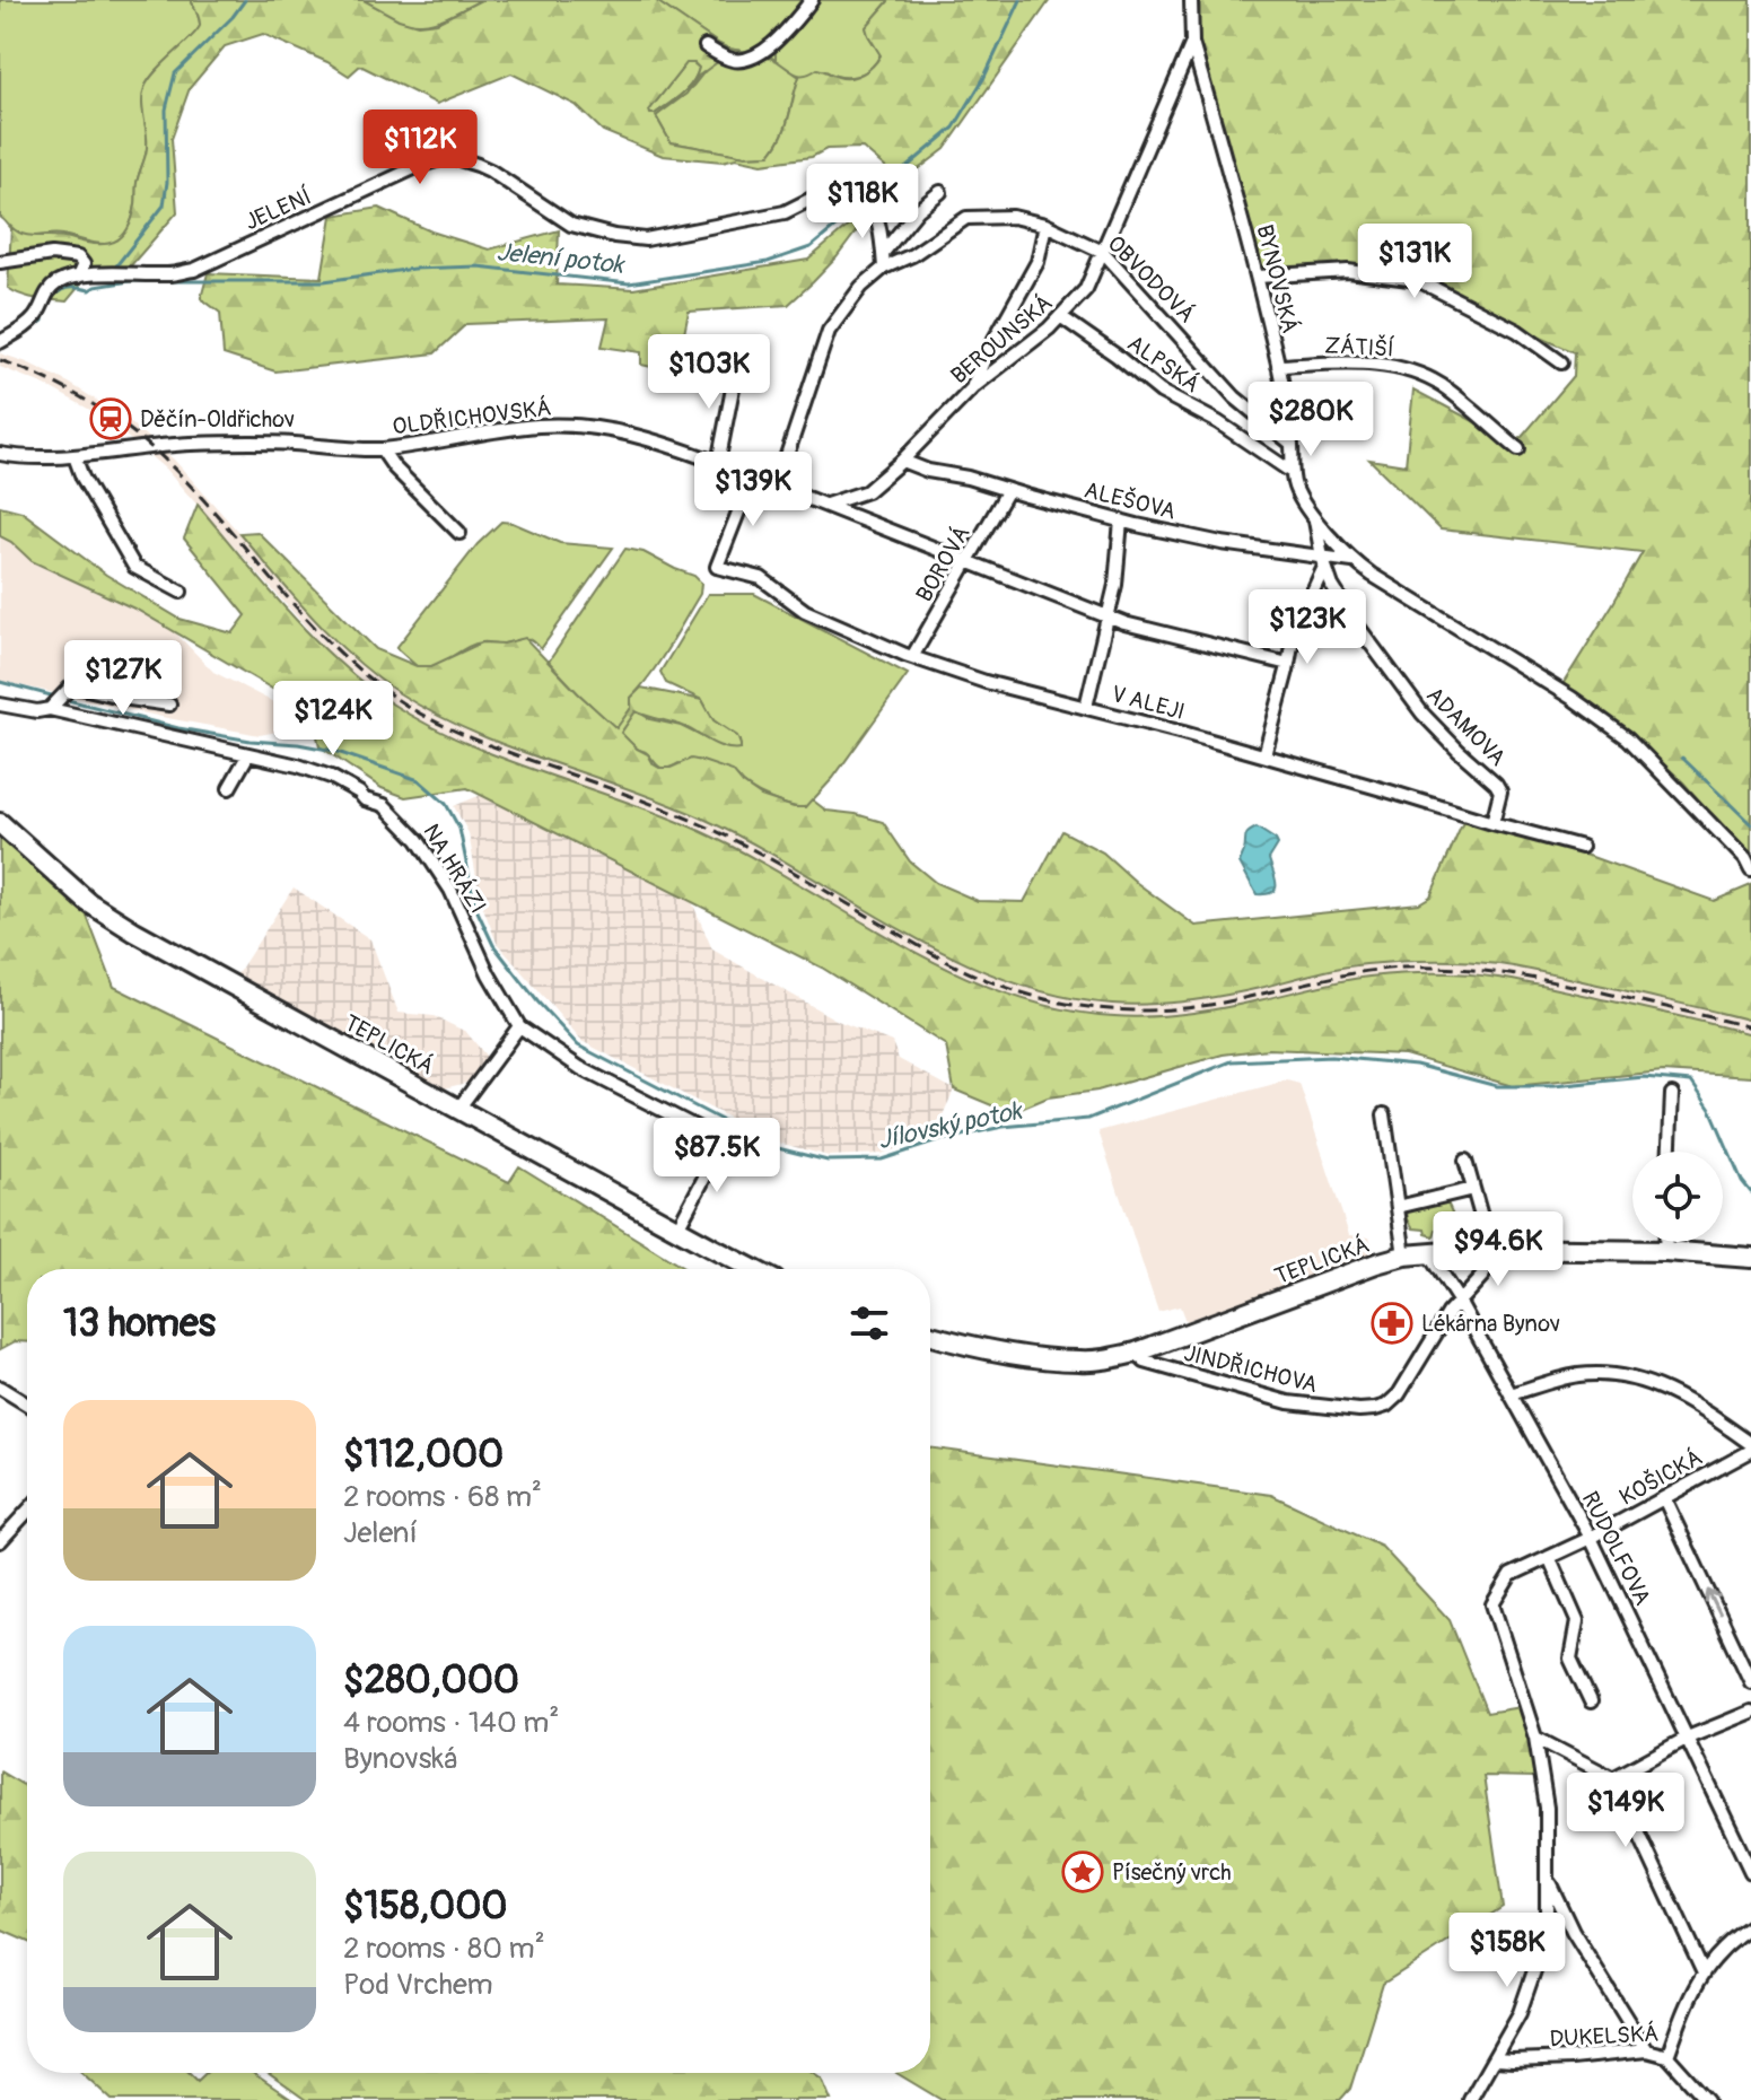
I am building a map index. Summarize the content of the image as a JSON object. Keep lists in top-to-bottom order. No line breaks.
{"streets":{"main road":["TEPLICKÁ"],"street":["JELENÍ","OBVODOVÁ","BYNOVSKÁ","BEROUNSKÁ","ZÁTIŠÍ","ALPSKÁ","OLDŘICHOVSKÁ","ALEŠOVA","BOROVÁ","V ALEJI","ADAMOVA","NA HRÁZI","JINDŘICHOVA","KOŠICKÁ","RUDOLFOVA","DUKELSKÁ"]},"crossings":[["JELENÍ","OBVODOVÁ"],["OBVODOVÁ","BYNOVSKÁ"],["OBVODOVÁ","BEROUNSKÁ"],["OBVODOVÁ","OLDŘICHOVSKÁ"],["BYNOVSKÁ","BEROUNSKÁ"],["BYNOVSKÁ","ZÁTIŠÍ"],["BYNOVSKÁ","ALPSKÁ"],["BYNOVSKÁ","ALEŠOVA"],["BYNOVSKÁ","ADAMOVA"],["BEROUNSKÁ","ALPSKÁ"],["BEROUNSKÁ","OLDŘICHOVSKÁ"],["BEROUNSKÁ","ALEŠOVA"],["OLDŘICHOVSKÁ","BOROVÁ"],["OLDŘICHOVSKÁ","V ALEJI"],["ALEŠOVA","BOROVÁ"],["ALEŠOVA","ADAMOVA"],["BOROVÁ","V ALEJI"],["V ALEJI","ADAMOVA"],["TEPLICKÁ","JINDŘICHOVA"],["TEPLICKÁ","RUDOLFOVA"],["JINDŘICHOVA","RUDOLFOVA"],["KOŠICKÁ","RUDOLFOVA"],["KOŠICKÁ","DUKELSKÁ"]],"water":["Jelení potok","Jílovský potok"],"places":{"station":["Děčín-Oldřichov"],"pharmacy":["Lékárna Bynov"],"place":["Písečný vrch"]},"page":{"price":["$112K","$118K","$131K","$103K","$280K","$139K","$123K","$127K","$124K","$87.5K","$94.6K","$149K","$158K"],"heading":"13 homes","list":[{"name":"$112,000","note":"2 rooms · 68 m² · Jelení"},{"name":"$280,000","note":"4 rooms · 140 m² · Bynovská"},{"name":"$158,000","note":"2 rooms · 80 m² · Pod Vrchem"}]}}
